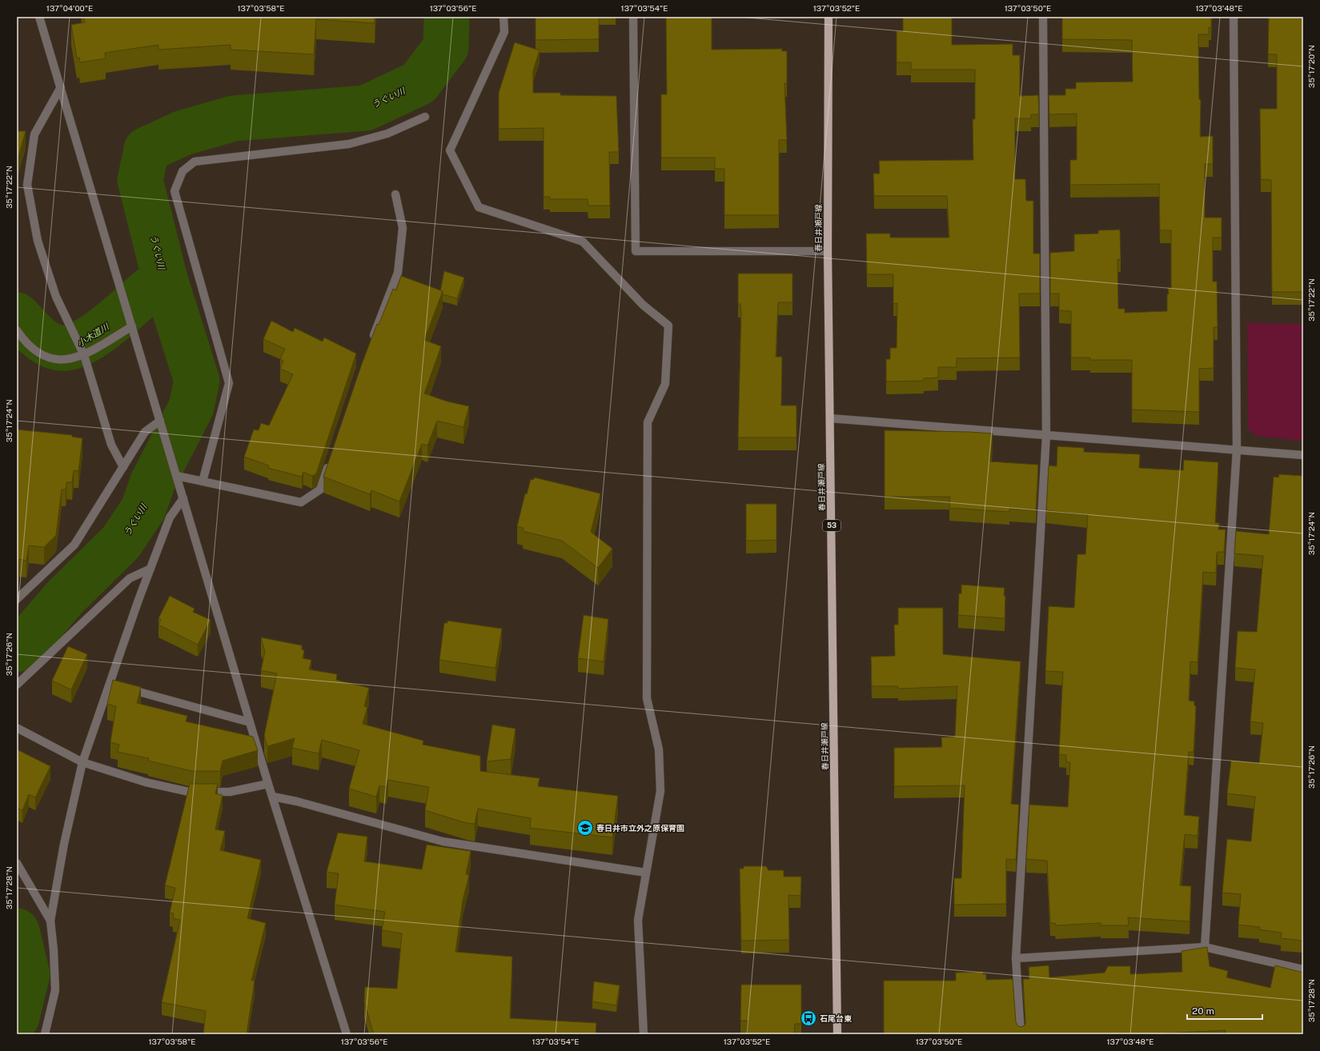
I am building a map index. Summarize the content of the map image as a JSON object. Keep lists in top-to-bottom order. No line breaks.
{"streets":{"main road":["春日井瀬戸線","53"]},"water":["うぐい川","小木道川"],"places":{"school or university":["春日井市立外之原保育園"],"bus stop":["石尾台東"]},"scale_bar":"20 m","coordinates":["137°04'00\"E","137°03'58\"E","137°03'56\"E","137°03'54\"E","137°03'52\"E","137°03'50\"E","137°03'48\"E","35°17'20\"N","35°17'22\"N","35°17'24\"N","35°17'26\"N","35°17'28\"N"]}
